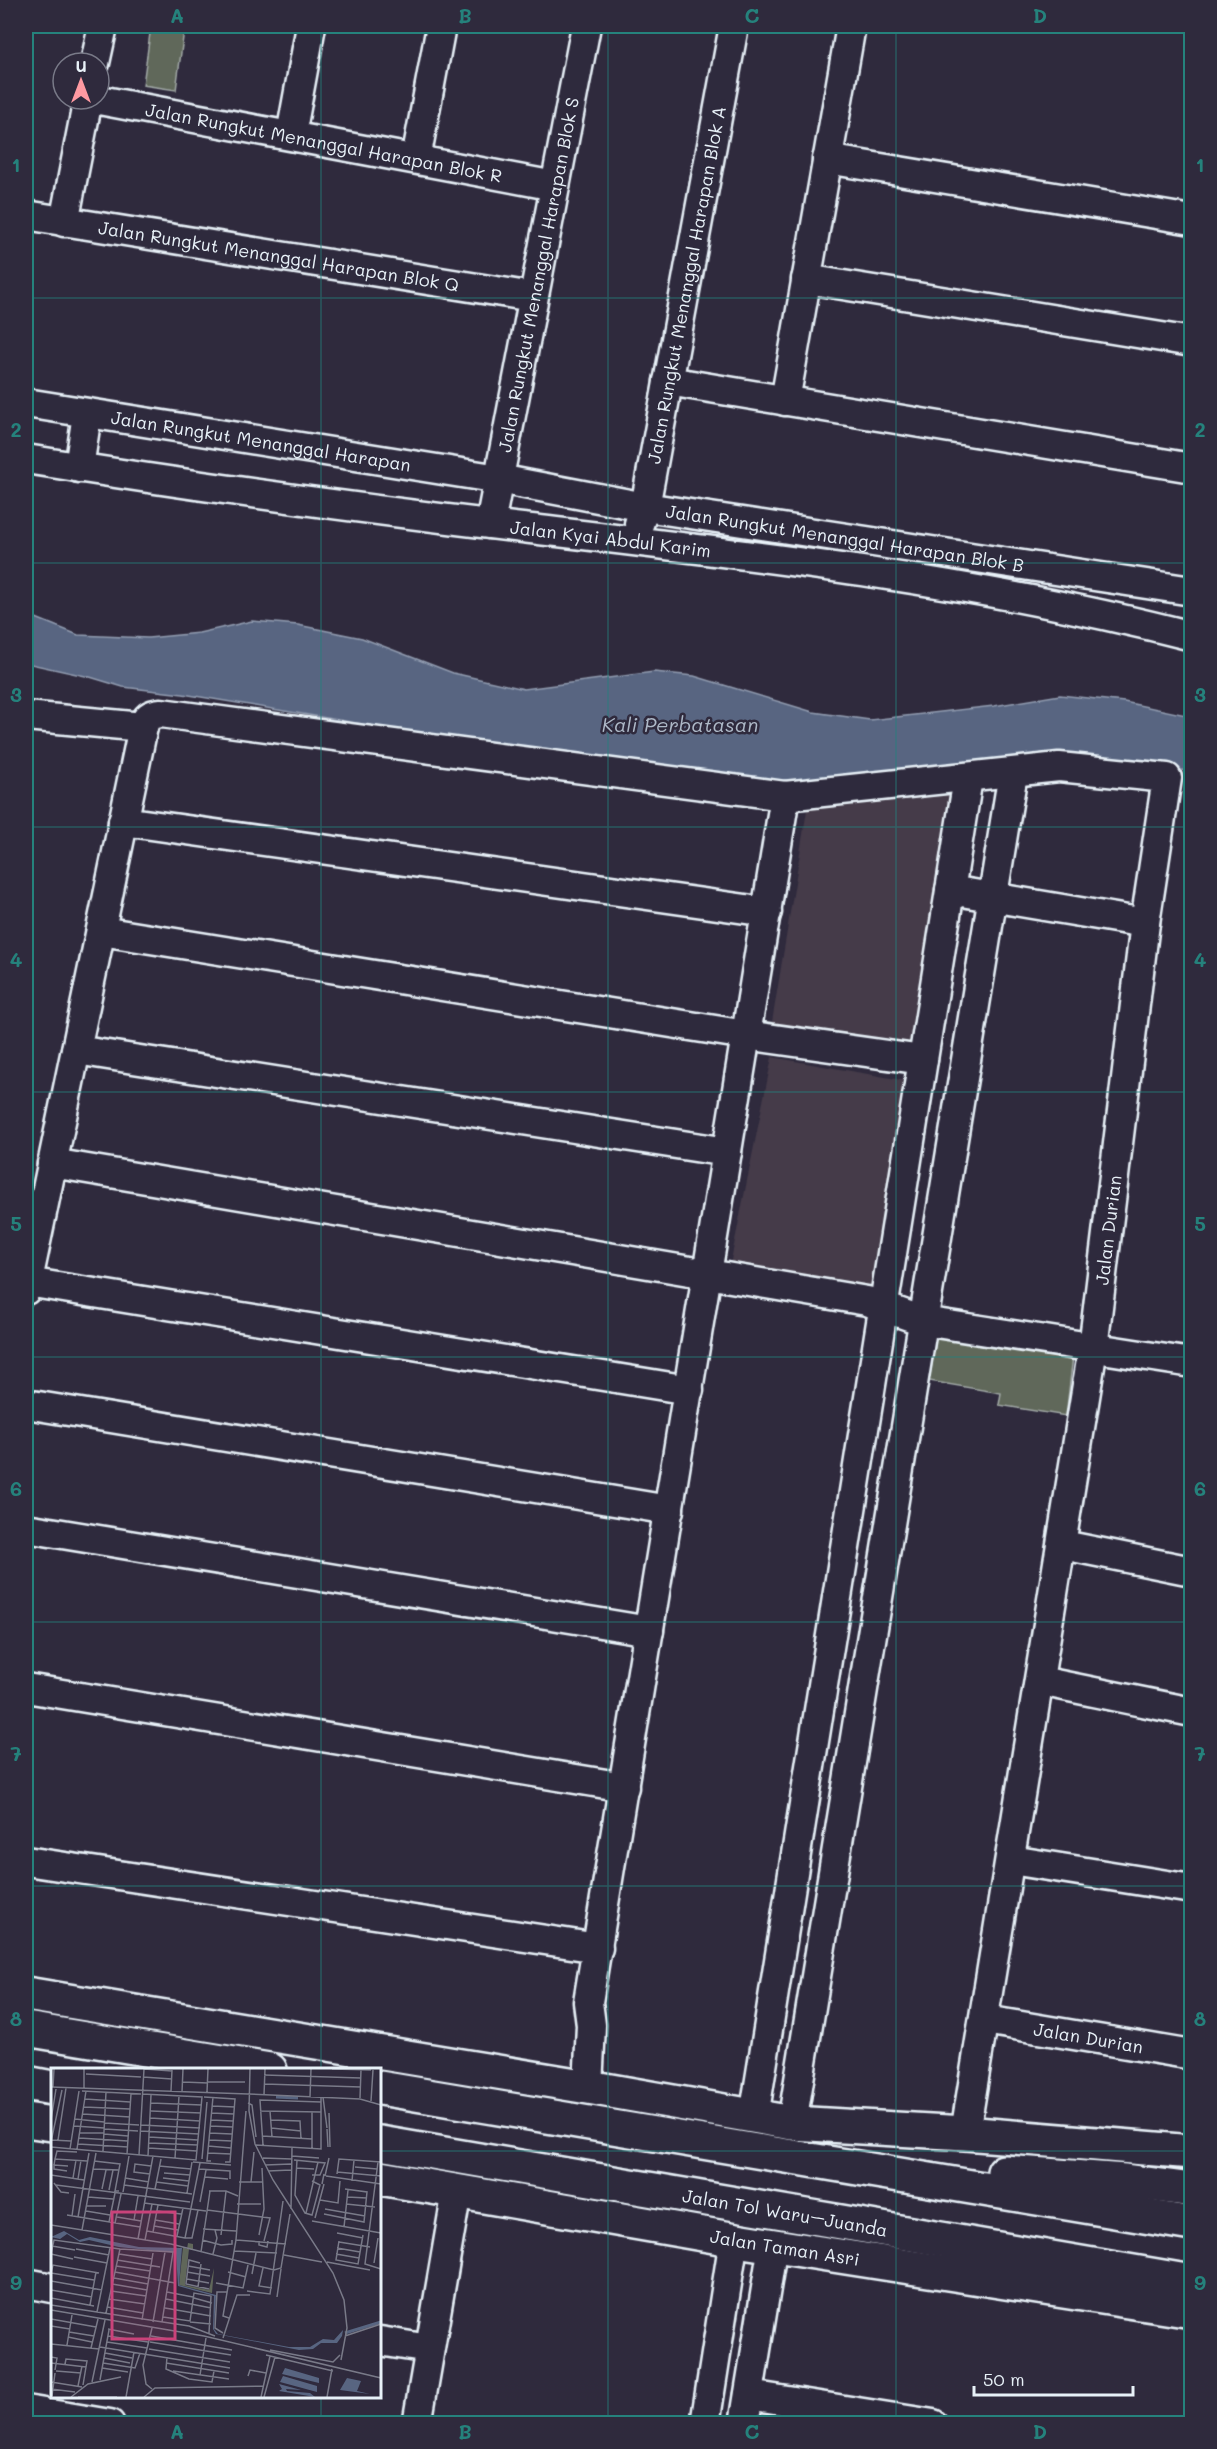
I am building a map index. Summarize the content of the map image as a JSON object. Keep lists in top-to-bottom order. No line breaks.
{"streets":{"main road":["Jalan Tol Waru–Juanda","Jalan Taman Asri"],"street":["Jalan Rungkut Menanggal Harapan Blok R","Jalan Rungkut Menanggal Harapan Blok Q","Jalan Rungkut Menanggal Harapan Blok S","Jalan Rungkut Menanggal Harapan Blok A","Jalan Rungkut Menanggal Harapan","Jalan Kyai Abdul Karim","Jalan Rungkut Menanggal Harapan Blok B","Jalan Durian"]},"crossings":[["Jalan Rungkut Menanggal Harapan Blok R","Jalan Rungkut Menanggal Harapan Blok S"],["Jalan Rungkut Menanggal Harapan Blok Q","Jalan Rungkut Menanggal Harapan Blok S"],["Jalan Rungkut Menanggal Harapan Blok S","Jalan Rungkut Menanggal Harapan"],["Jalan Rungkut Menanggal Harapan Blok S","Jalan Kyai Abdul Karim"],["Jalan Rungkut Menanggal Harapan Blok S","Jalan Rungkut Menanggal Harapan Blok B"],["Jalan Rungkut Menanggal Harapan Blok A","Jalan Kyai Abdul Karim"],["Jalan Rungkut Menanggal Harapan Blok A","Jalan Rungkut Menanggal Harapan Blok B"],["Jalan Rungkut Menanggal Harapan","Jalan Rungkut Menanggal Harapan Blok B"]],"water":["Kali Perbatasan"],"scale_bar":"50 m","north":"top","grid":{"columns":["A","B","C","D"],"rows":["1","2","3","4","5","6","7","8","9"]}}
